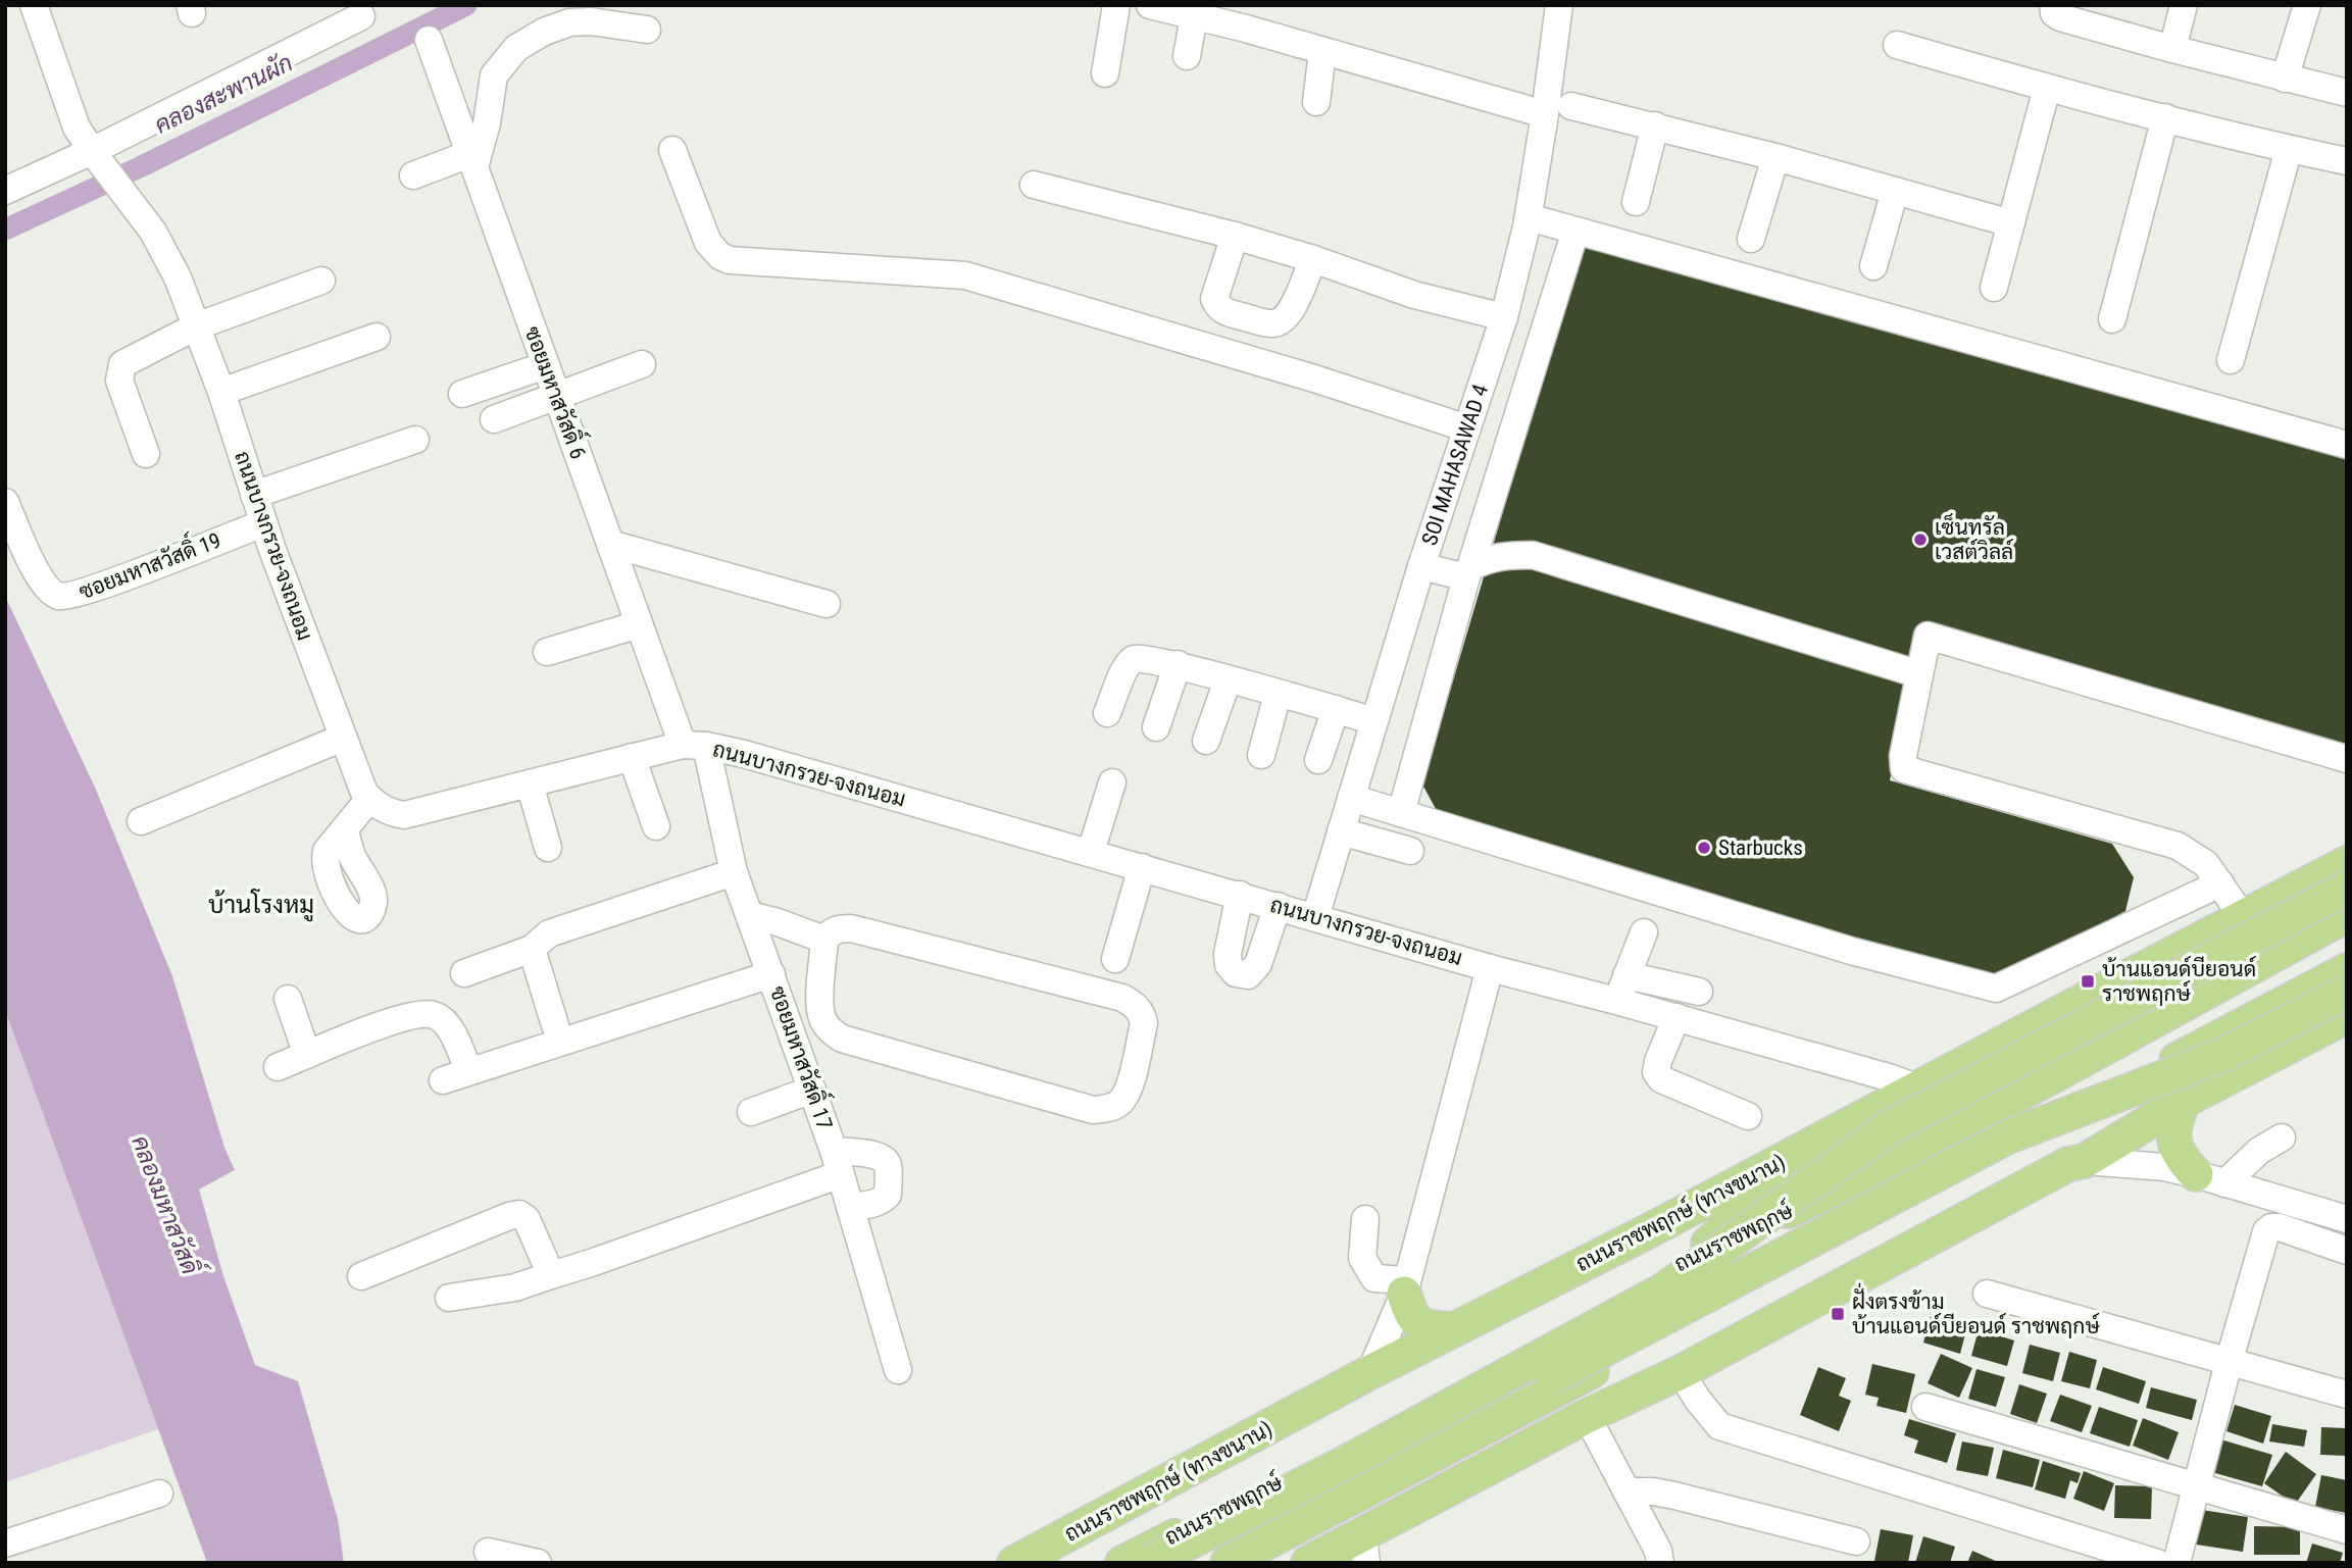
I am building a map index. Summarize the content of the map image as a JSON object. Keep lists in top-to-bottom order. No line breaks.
{"streets":{"main road":["ถนนราชพฤกษ์ (ทางขนาน)","ถนนราชพฤกษ์"],"street":["ซอยมหาสวัสดิ์ 6","SOI MAHASAWAD 4","ถนนบางกรวย-จงถนอม","ซอยมหาสวัสดิ์ 19","ซอยมหาสวัสดิ์ 17"]},"crossings":[["ซอยมหาสวัสดิ์ 6","ถนนบางกรวย-จงถนอม"],["ซอยมหาสวัสดิ์ 6","ซอยมหาสวัสดิ์ 17"],["SOI MAHASAWAD 4","ถนนบางกรวย-จงถนอม"],["ถนนบางกรวย-จงถนอม","ซอยมหาสวัสดิ์ 19"],["ถนนบางกรวย-จงถนอม","ซอยมหาสวัสดิ์ 17"],["ถนนบางกรวย-จงถนอม","ถนนราชพฤกษ์ (ทางขนาน)"]],"districts":["บ้านโรงหมู"],"water":["คลองสะพานผัก","คลองมหาสวัสดิ์"],"places":{"other":["เซ็นทรัล เวสต์วิลล์","Starbucks"],"transit":["บ้านแอนด์บียอนด์ ราชพฤกษ์","ฝั่งตรงข้าม บ้านแอนด์บียอนด์ ราชพฤกษ์"]}}
